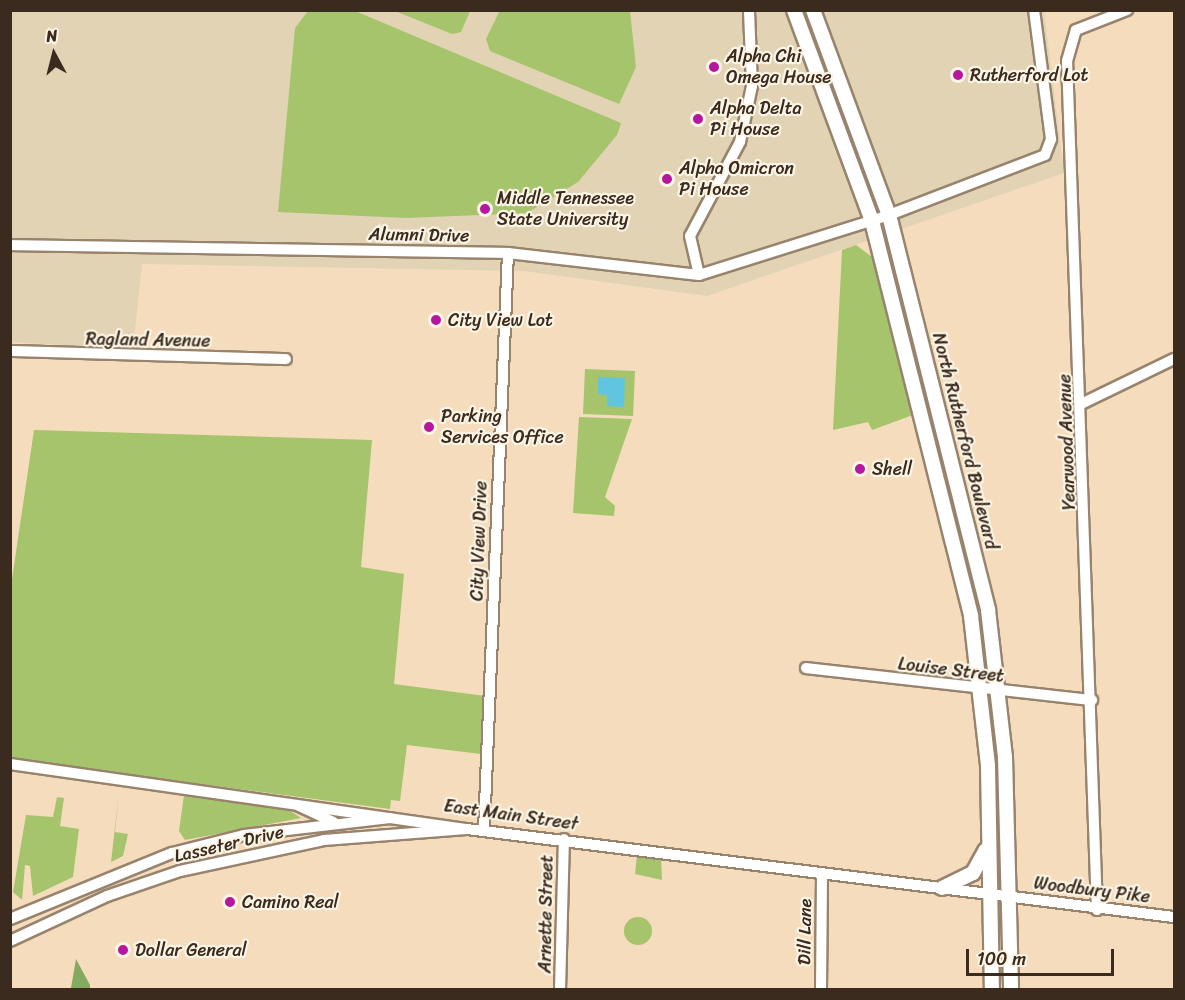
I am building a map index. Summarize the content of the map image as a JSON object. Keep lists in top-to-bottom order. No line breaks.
{"streets":{"main road":["North Rutherford Boulevard"],"street":["Alumni Drive","Ragland Avenue","Yearwood Avenue","City View Drive","Louise Street","East Main Street","Lasseter Drive","Woodbury Pike","Arnette Street","Dill Lane"]},"crossings":[["Alumni Drive","North Rutherford Boulevard"],["Alumni Drive","City View Drive"],["North Rutherford Boulevard","Louise Street"],["North Rutherford Boulevard","East Main Street"],["North Rutherford Boulevard","Woodbury Pike"],["Yearwood Avenue","Louise Street"],["Yearwood Avenue","Woodbury Pike"],["City View Drive","East Main Street"],["East Main Street","Lasseter Drive"],["East Main Street","Woodbury Pike"],["East Main Street","Arnette Street"],["East Main Street","Dill Lane"]],"places":["Alpha Chi Omega House","Rutherford Lot","Alpha Delta Pi House","Alpha Omicron Pi House","Middle Tennessee State University","City View Lot","Parking Services Office","Shell","Camino Real","Dollar General"],"scale_bar":"100 m","north":"top"}
